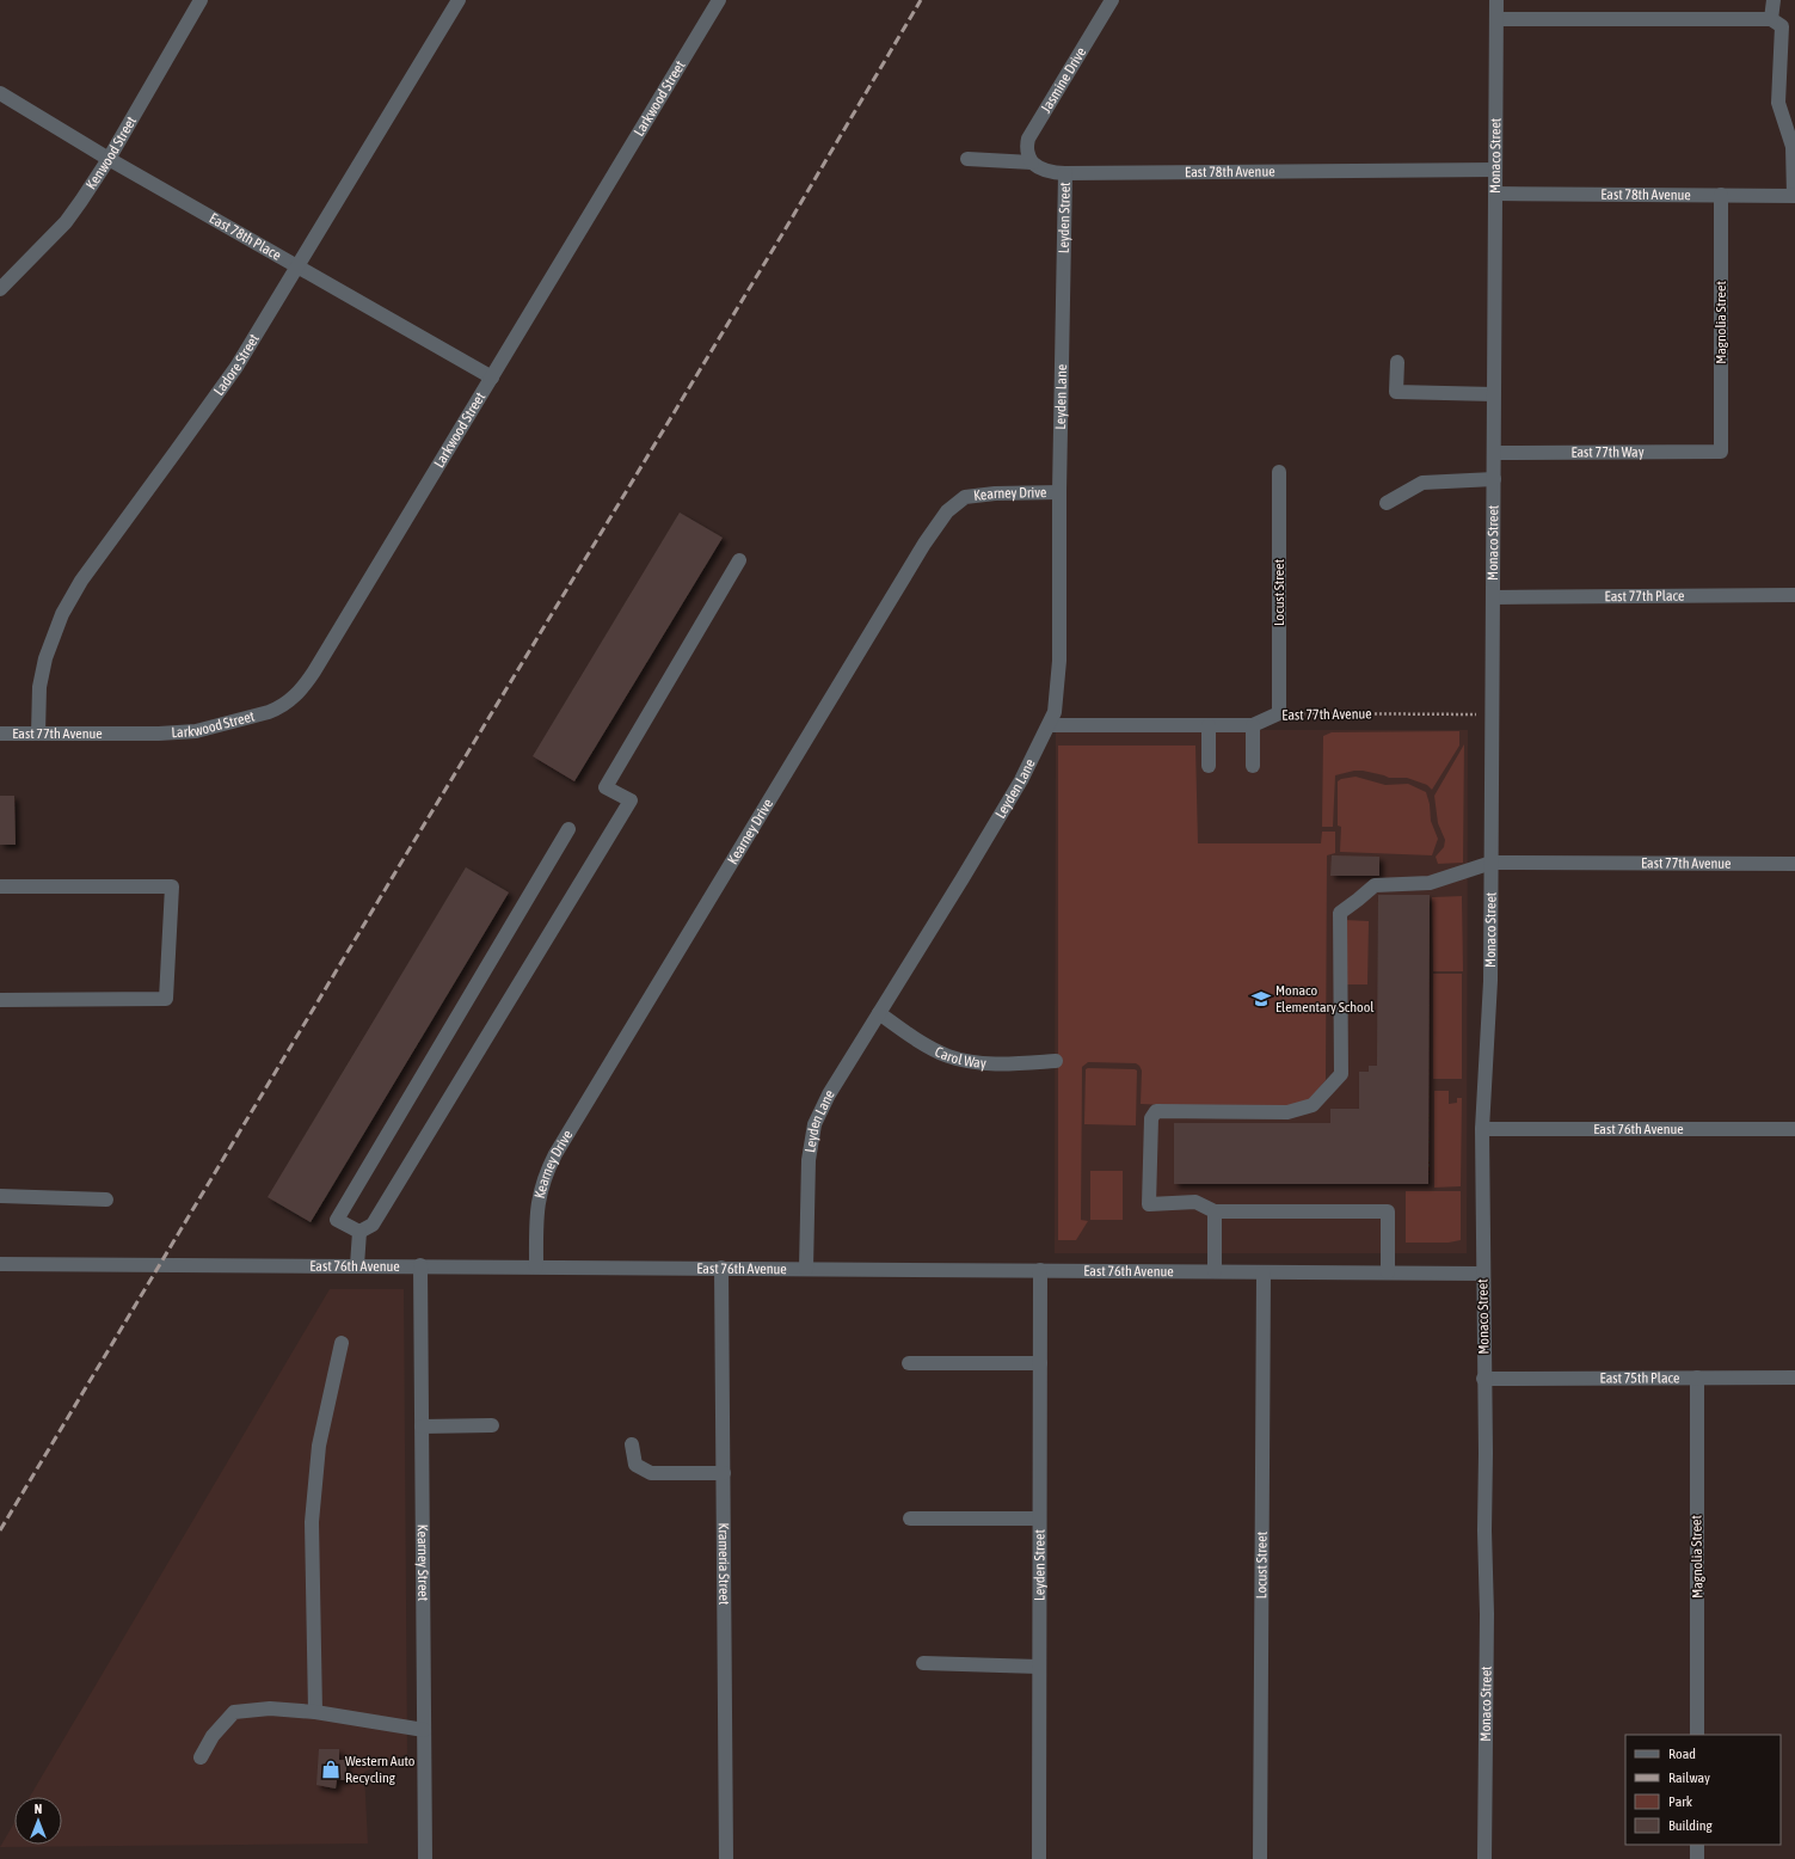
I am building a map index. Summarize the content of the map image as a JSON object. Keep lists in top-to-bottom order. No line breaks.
{"streets":{"street":["Jasmine Drive","Larkwood Street","Kenwood Street","Monaco Street","East 78th Avenue","Leyden Street","East 78th Place","Magnolia Street","Ladore Street","Leyden Lane","East 77th Way","Kearney Drive","Locust Street","East 77th Place","East 77th Avenue","Carol Way","East 76th Avenue","East 75th Place","Kearney Street","Krameria Street"]},"crossings":[["Jasmine Drive","East 78th Avenue"],["Larkwood Street","East 78th Place"],["Larkwood Street","East 77th Avenue"],["Kenwood Street","East 78th Place"],["Monaco Street","East 78th Avenue"],["Monaco Street","East 77th Way"],["Monaco Street","East 77th Place"],["Monaco Street","East 77th Avenue"],["Monaco Street","East 76th Avenue"],["Monaco Street","East 75th Place"],["East 78th Avenue","Leyden Street"],["East 78th Avenue","Magnolia Street"],["Leyden Street","Leyden Lane"],["Leyden Street","East 76th Avenue"],["East 78th Place","Ladore Street"],["Magnolia Street","East 77th Way"],["Magnolia Street","East 75th Place"],["Ladore Street","East 77th Avenue"],["Leyden Lane","Kearney Drive"],["Leyden Lane","East 77th Avenue"],["Leyden Lane","Carol Way"],["Leyden Lane","East 76th Avenue"],["Kearney Drive","East 76th Avenue"],["Locust Street","East 77th Avenue"],["Locust Street","East 76th Avenue"],["East 76th Avenue","Kearney Street"],["East 76th Avenue","Krameria Street"]],"places":{"school or university":["Monaco Elementary School"],"shop":["Western Auto Recycling"]},"legend":["Road","Railway","Park","Building"],"north":"top"}
